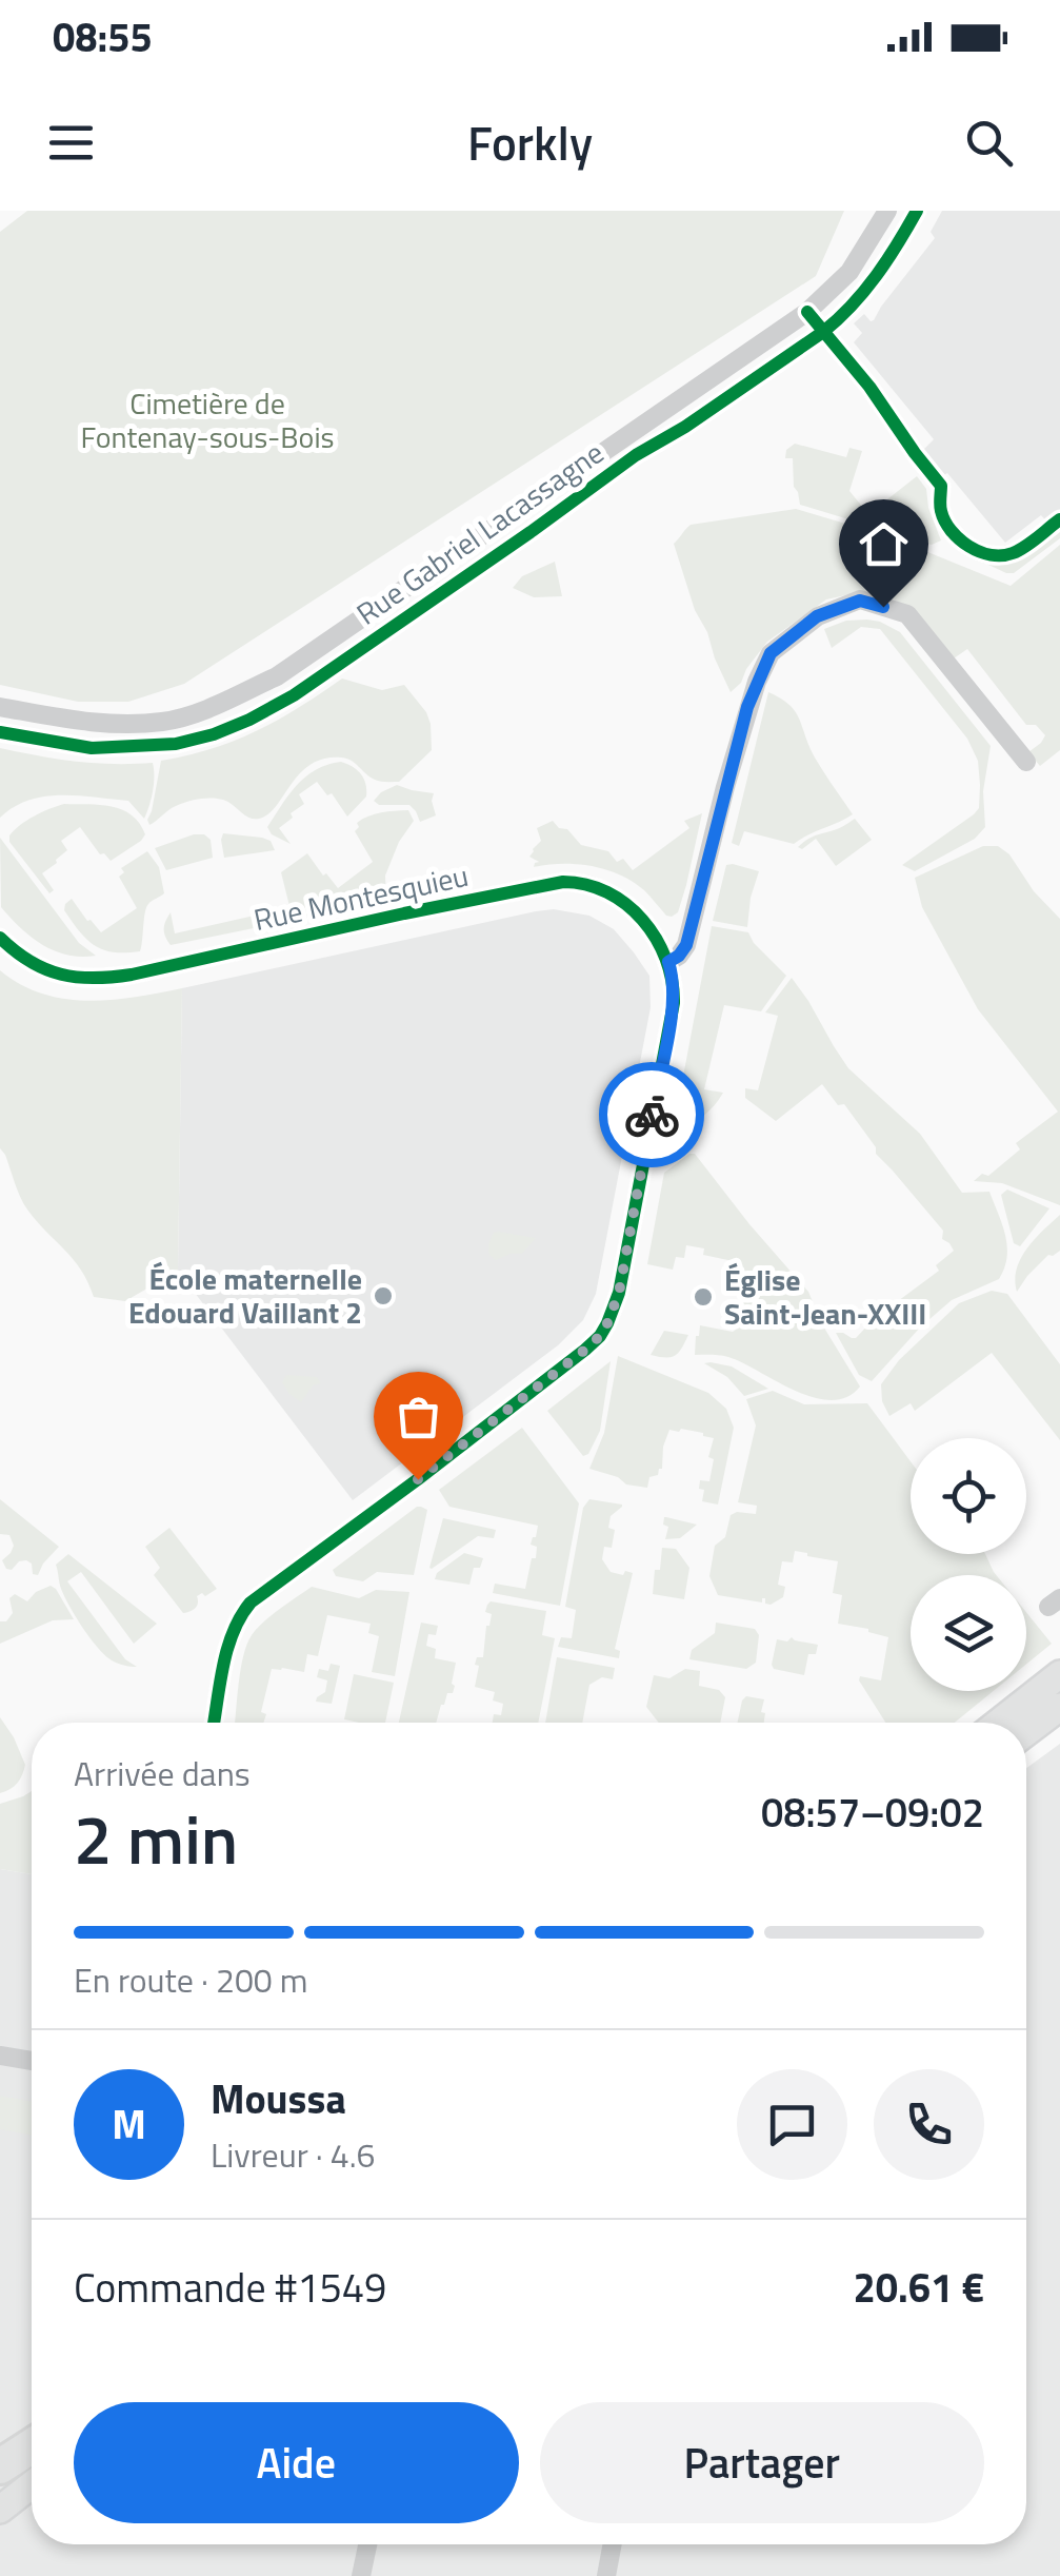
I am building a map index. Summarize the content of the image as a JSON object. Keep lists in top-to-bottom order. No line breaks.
{"streets":{"street":["Rue Gabriel Lacassagne","Rue Montesquieu"]},"parks":["Cimetière de Fontenay-sous-Bois"],"places":["École maternelle Edouard Vaillant 2","Église Saint-Jean-XXIII"],"page":{"status":"08:55","header":"Forkly","heading":["2 min","Arrivée dans","08:57–09:02"],"panel":["Moussa","Livreur · 4.6","Commande #1549","20.61 €"],"bar":"En route · 200 m","round":"M","buttons":["Aide","Partager"]}}
